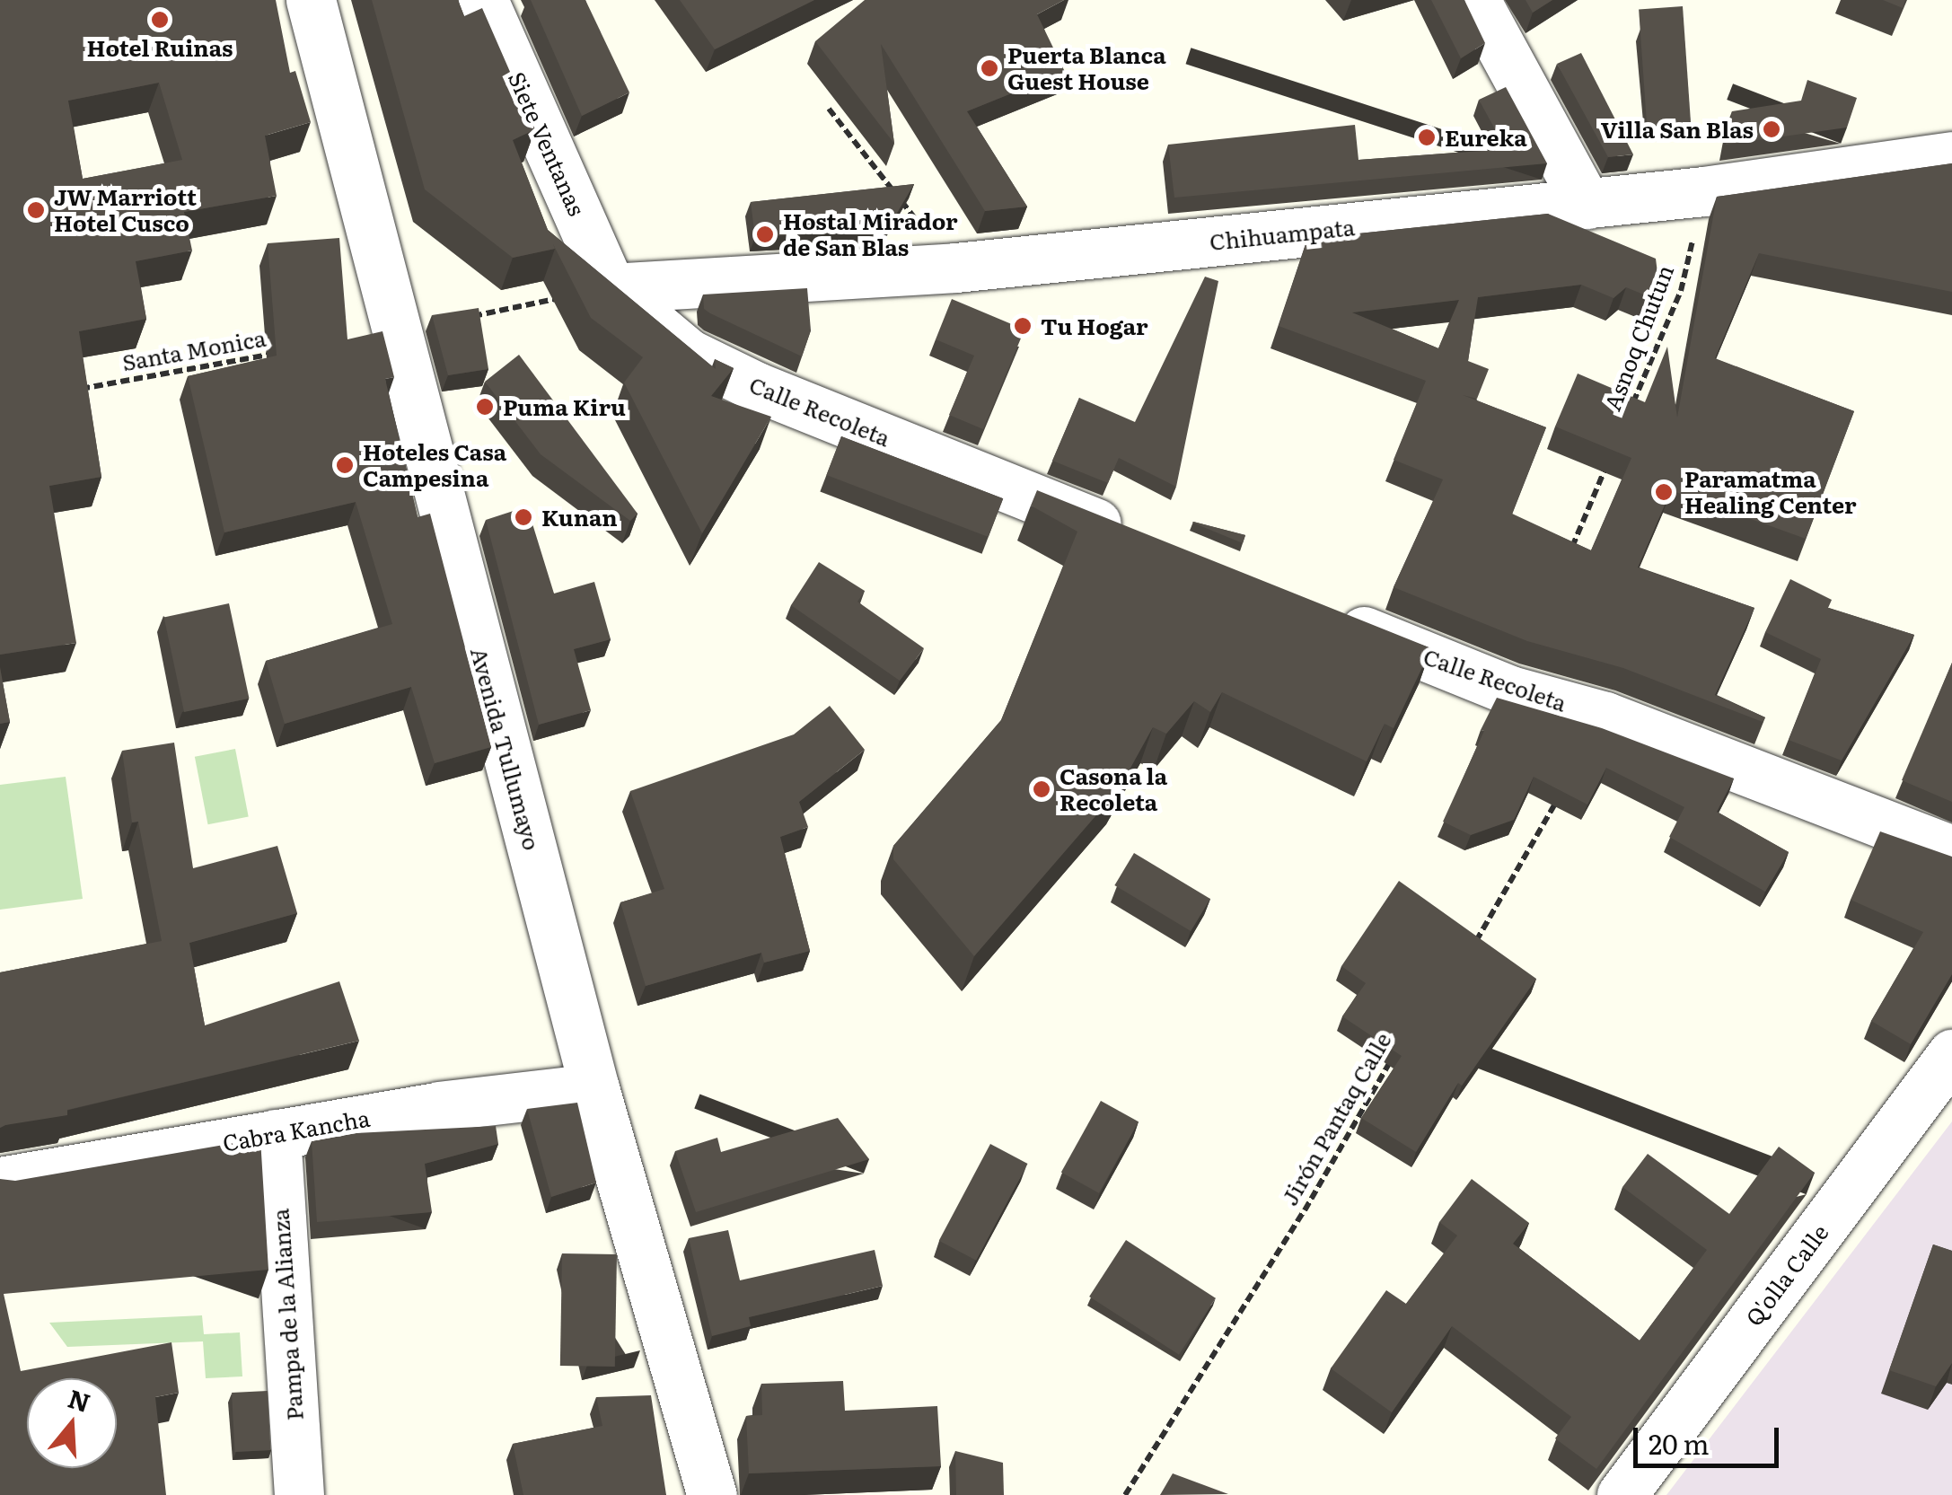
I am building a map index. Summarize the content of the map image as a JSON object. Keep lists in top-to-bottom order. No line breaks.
{"streets":{"street":["Siete Ventanas","Chihuampata","Calle Recoleta","Avenida Tullumayo","Cabra Kancha","Q'olla Calle","Pampa de la Alianza"],"path":["Asnoq Chutun","Santa Monica","Jirón Pantaq Calle"]},"crossings":[["Siete Ventanas","Chihuampata"],["Siete Ventanas","Calle Recoleta"],["Chihuampata","Asnoq Chutun"],["Chihuampata","Calle Recoleta"],["Avenida Tullumayo","Cabra Kancha"],["Cabra Kancha","Pampa de la Alianza"]],"places":["Hotel Ruinas","Puerta Blanca Guest House","Villa San Blas","Eureka","JW Marriott Hotel Cusco","Hostal Mirador de San Blas","Tu Hogar","Puma Kiru","Hoteles Casa Campesina","Paramatma Healing Center","Kunan","Casona la Recoleta"],"scale_bar":"20 m","north":"top"}
